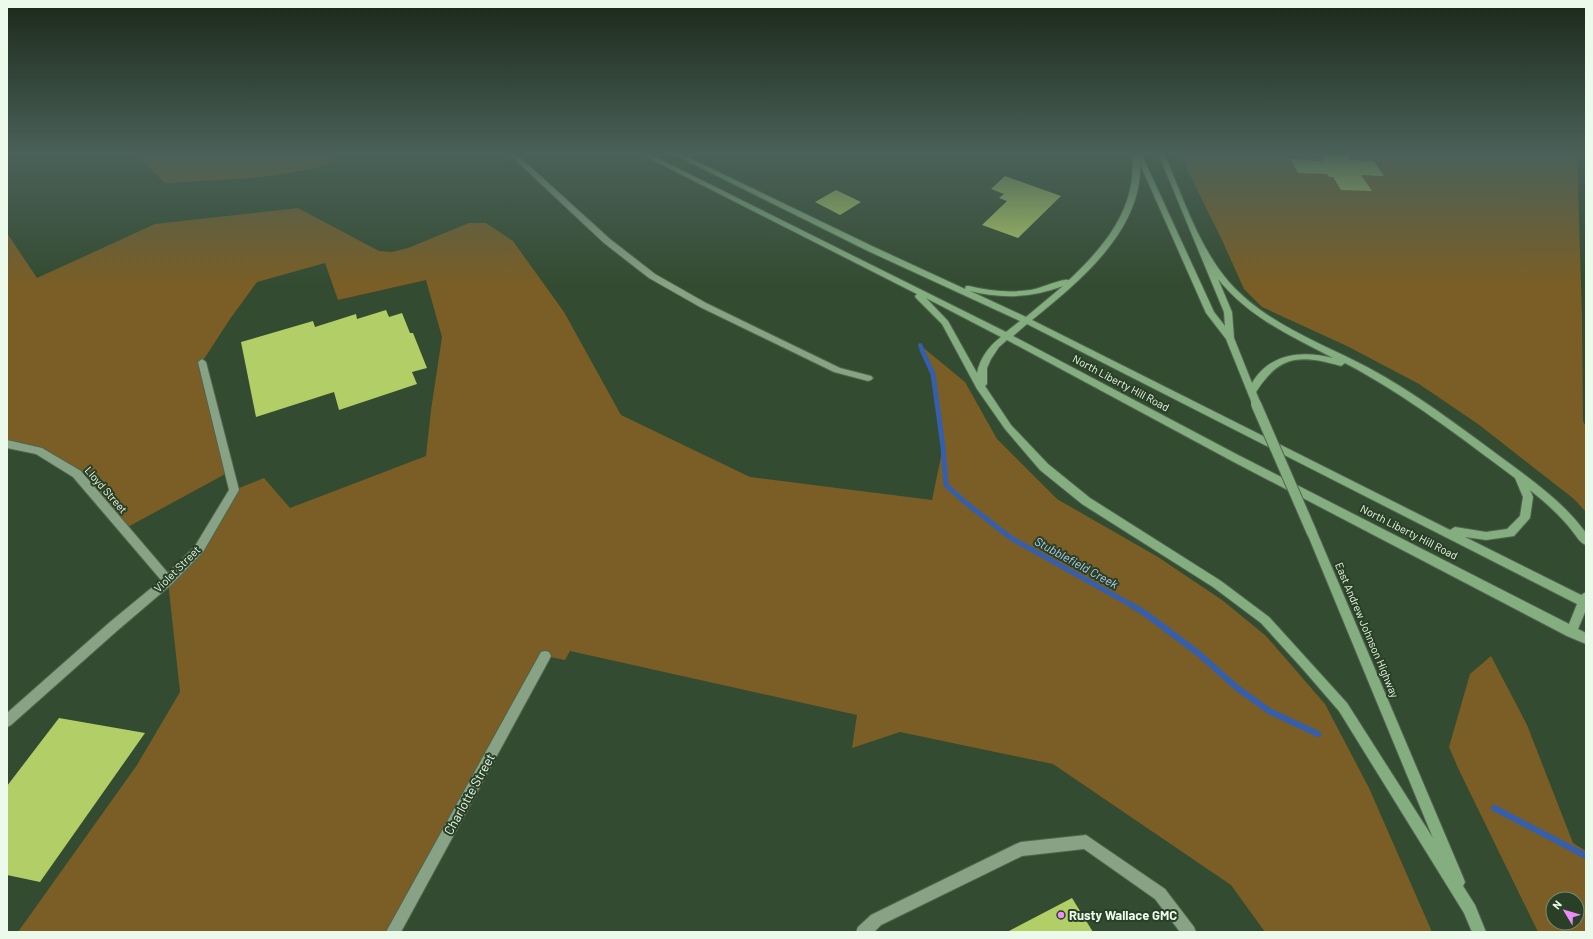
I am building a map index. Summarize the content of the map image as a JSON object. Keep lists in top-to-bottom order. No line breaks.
{"streets":{"main road":["North Liberty Hill Road","East Andrew Johnson Highway"],"street":["Lloyd Street","Violet Street","Charlotte Street"]},"crossings":[["Lloyd Street","Violet Street"]],"water":["Stubblefield Creek"],"places":["Rusty Wallace GMC"],"north":"top left"}
